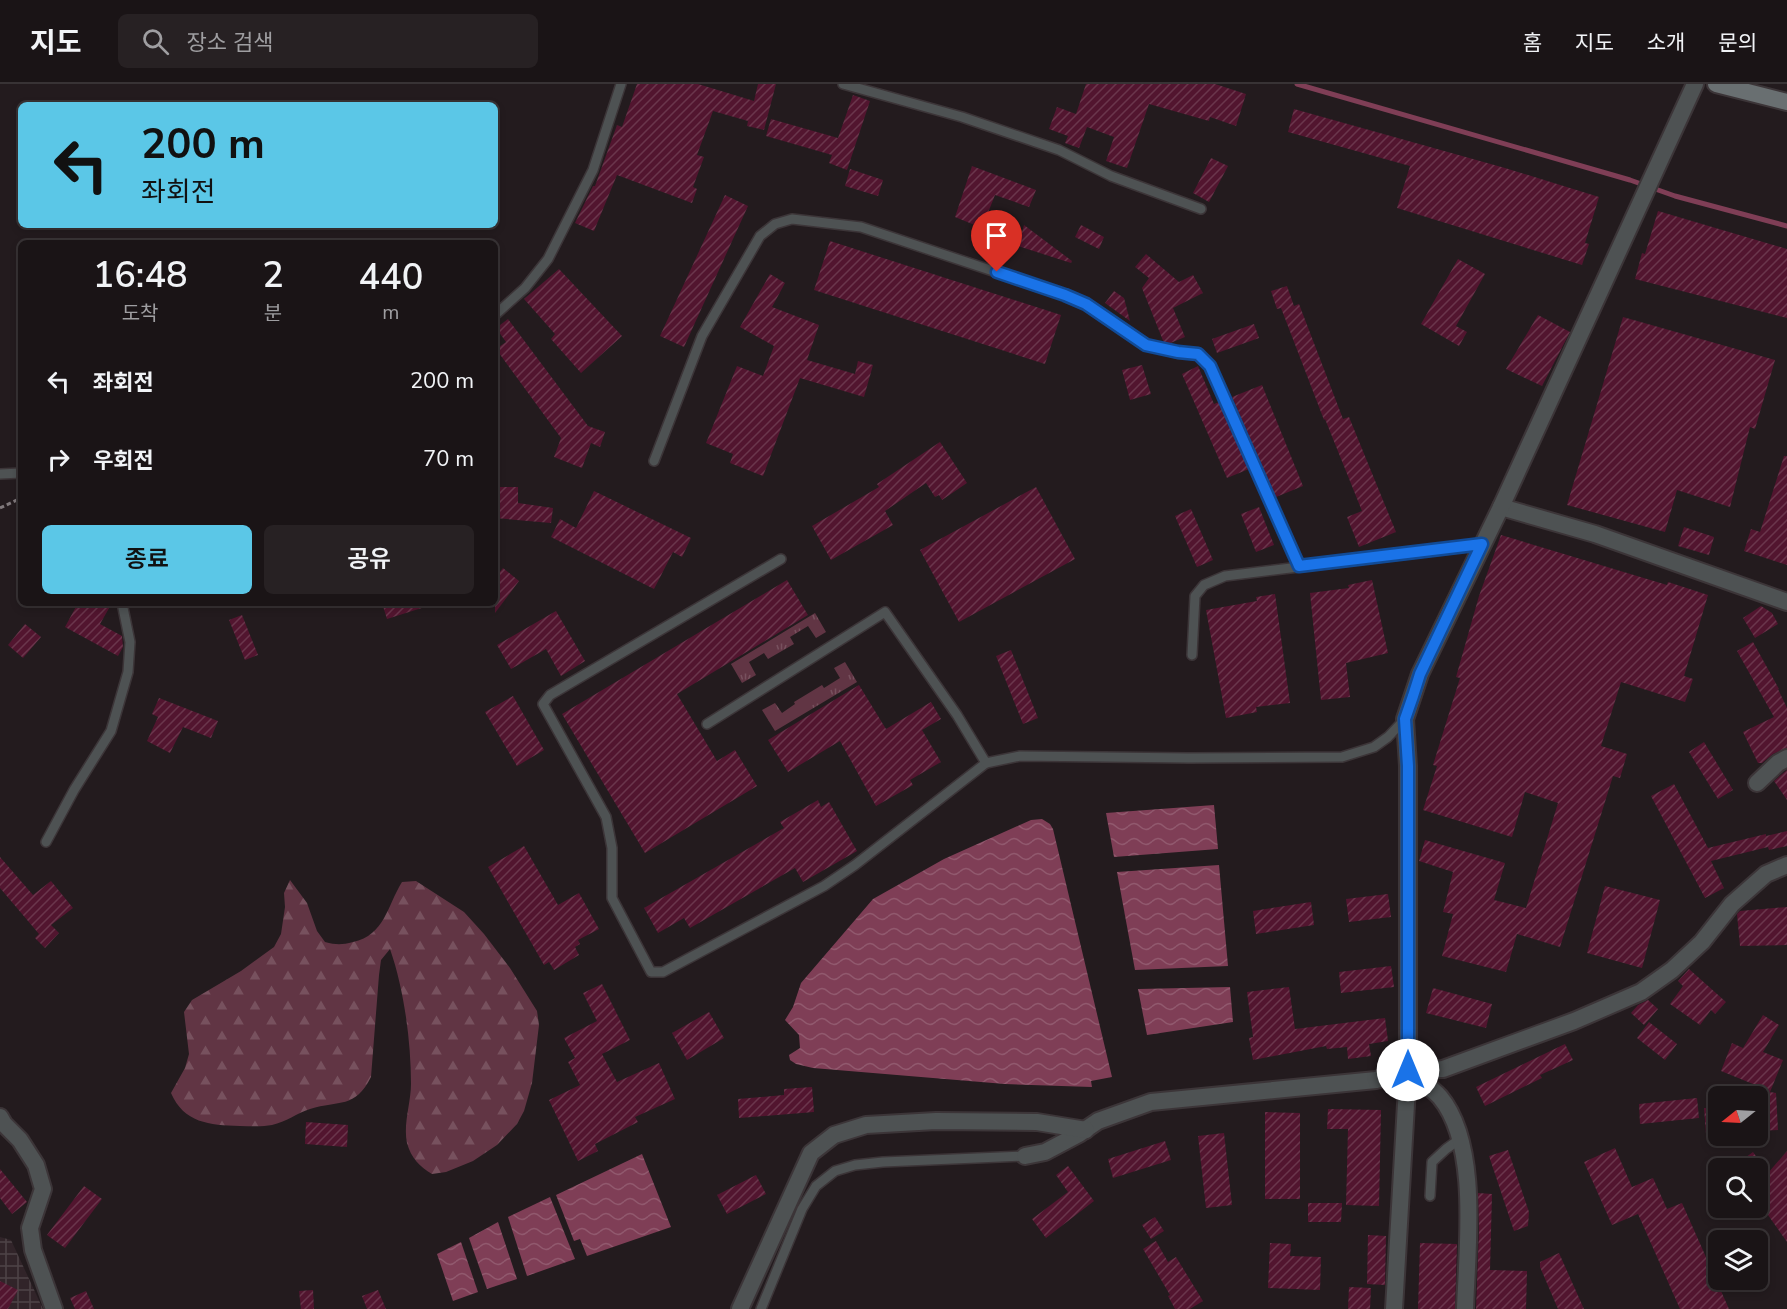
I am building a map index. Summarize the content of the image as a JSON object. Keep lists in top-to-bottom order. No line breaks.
{"north":"left","page":{"header":"지도","search":"장소 검색","nav":["홈","지도","소개","문의"],"turn":["200 m","좌회전"],"eta":["16:48","도착","2","분","440","m"],"list":[{"name":"좌회전","value":"200 m"},{"name":"우회전","value":"70 m"}],"buttons":["종료","공유"]}}
